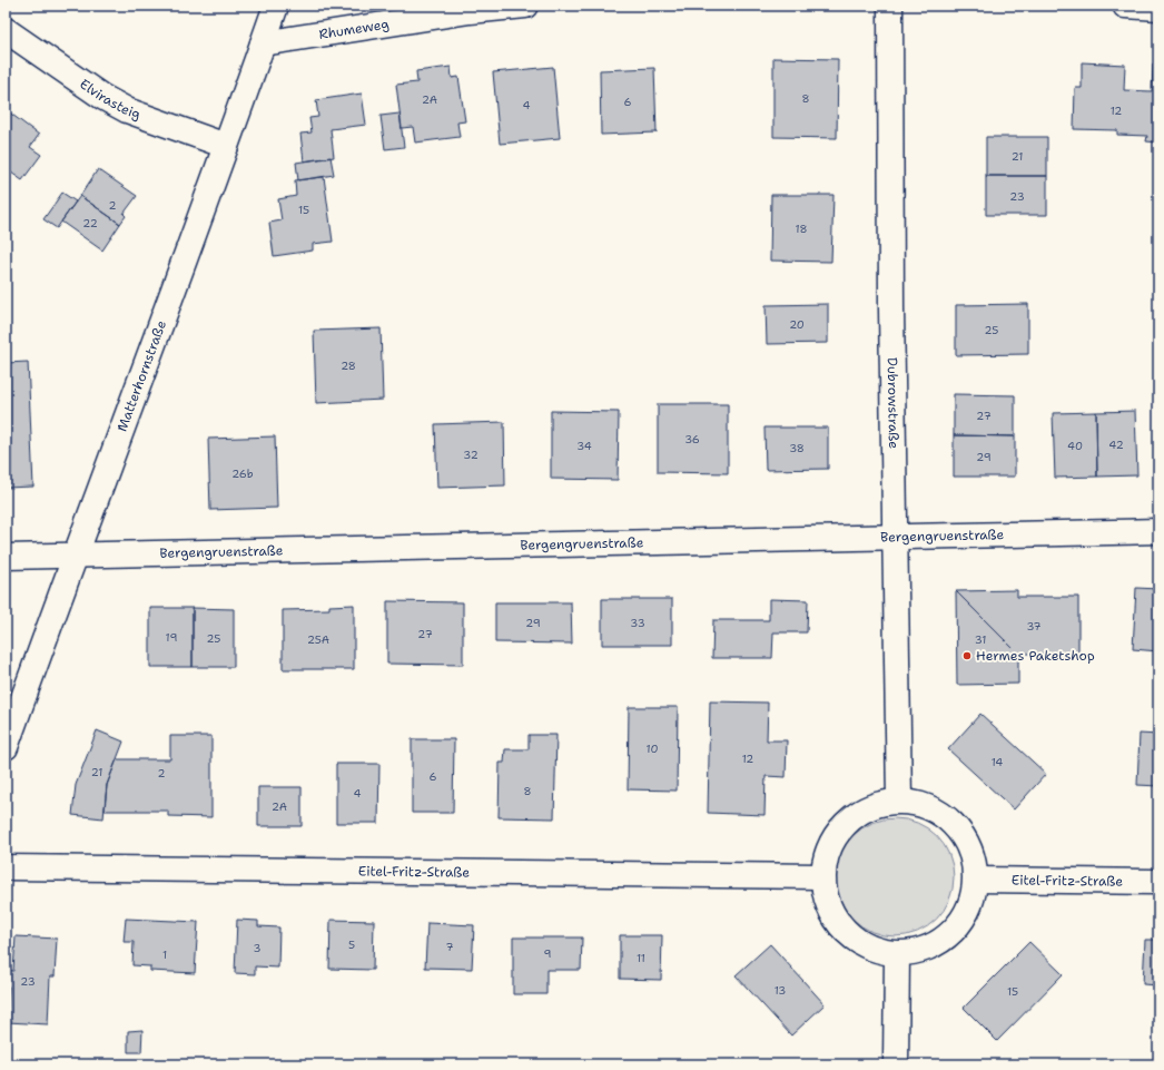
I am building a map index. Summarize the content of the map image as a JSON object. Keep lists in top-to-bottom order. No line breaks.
{"streets":{"street":["Rhumeweg","Elvirasteig","Matterhornstraße","Dubrowstraße","Bergengruenstraße","Eitel-Fritz-Straße"]},"crossings":[["Rhumeweg","Matterhornstraße"],["Elvirasteig","Matterhornstraße"],["Matterhornstraße","Bergengruenstraße"],["Dubrowstraße","Bergengruenstraße"],["Dubrowstraße","Eitel-Fritz-Straße"]],"places":["Hermes Paketshop"],"house_numbers":["8","2A","6","4","12","21","23","2","15","22","18","20","25","28","27","36","42","34","40","38","32","29","26b","29","33","37","27","19","25","25A","31","10","12","14","21","2","6","8","4","2A","5","7","3","9","1","11","23","13","15"]}
